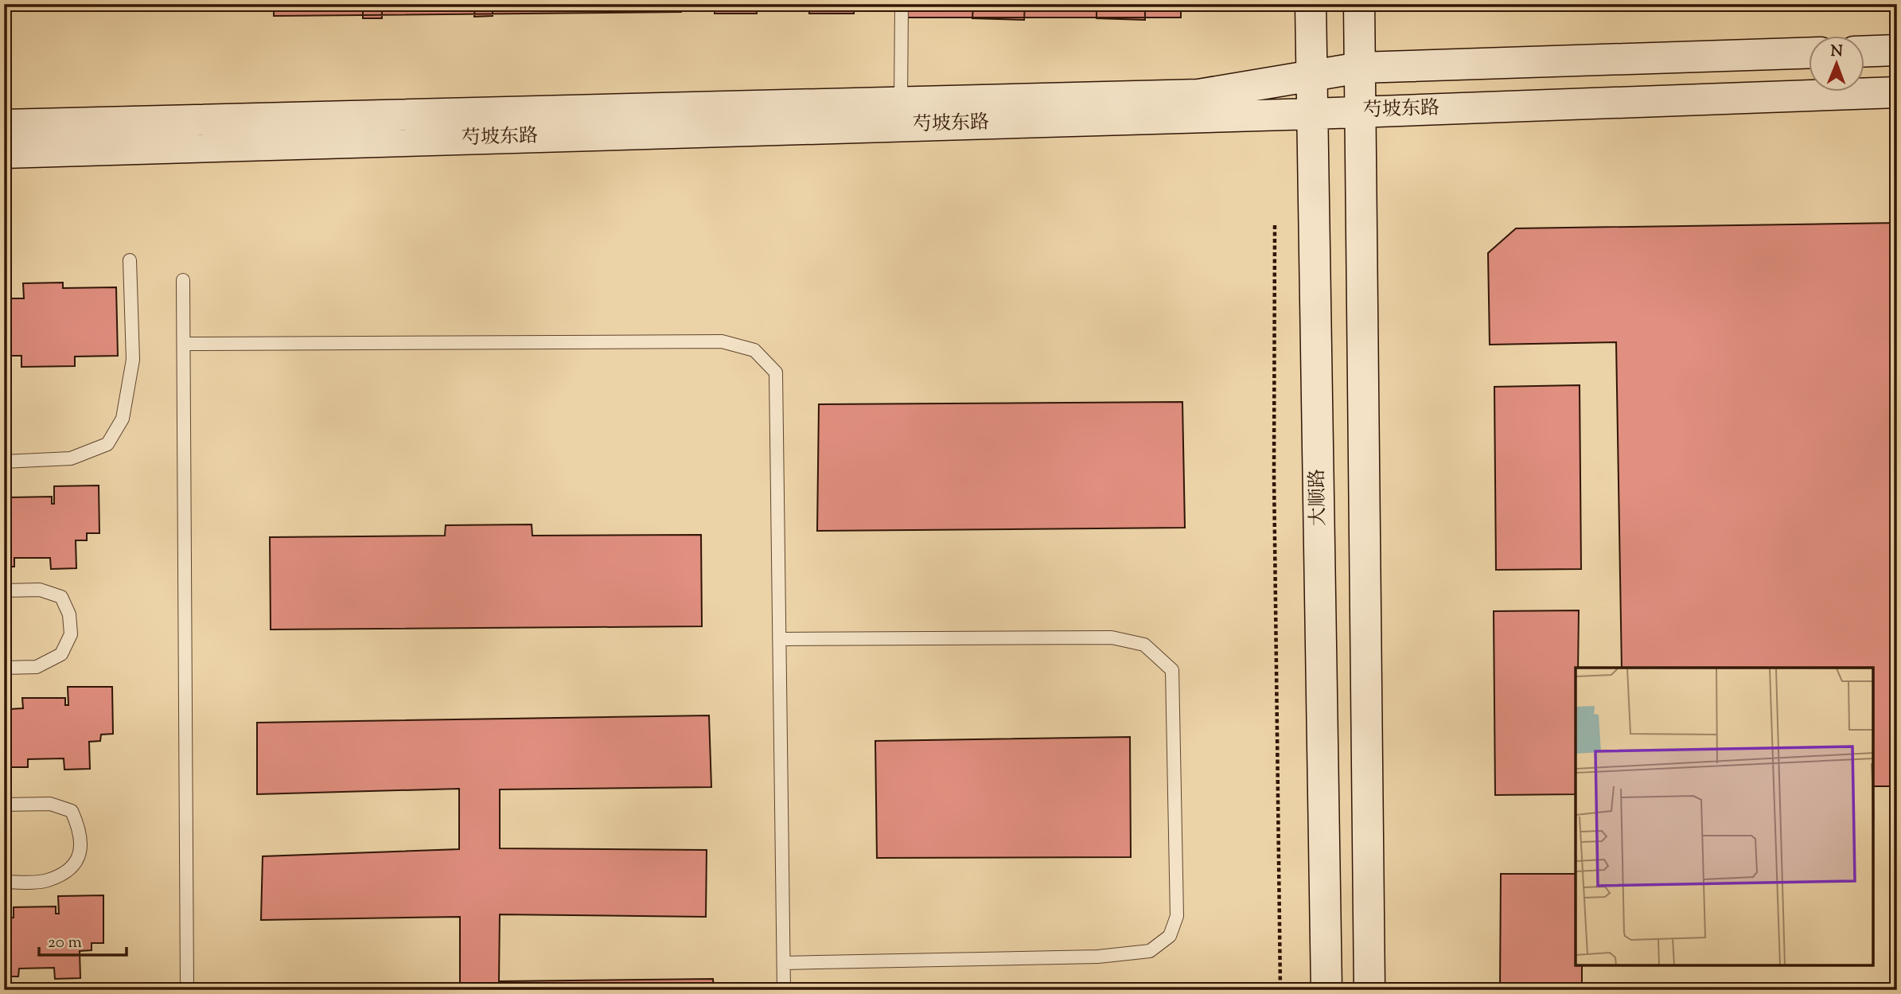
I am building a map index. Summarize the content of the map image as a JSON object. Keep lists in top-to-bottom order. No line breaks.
{"streets":{"street":["芍坡东路","大顺路"]},"crossings":[["芍坡东路","大顺路"]],"scale_bar":"20 m","north":"top"}
